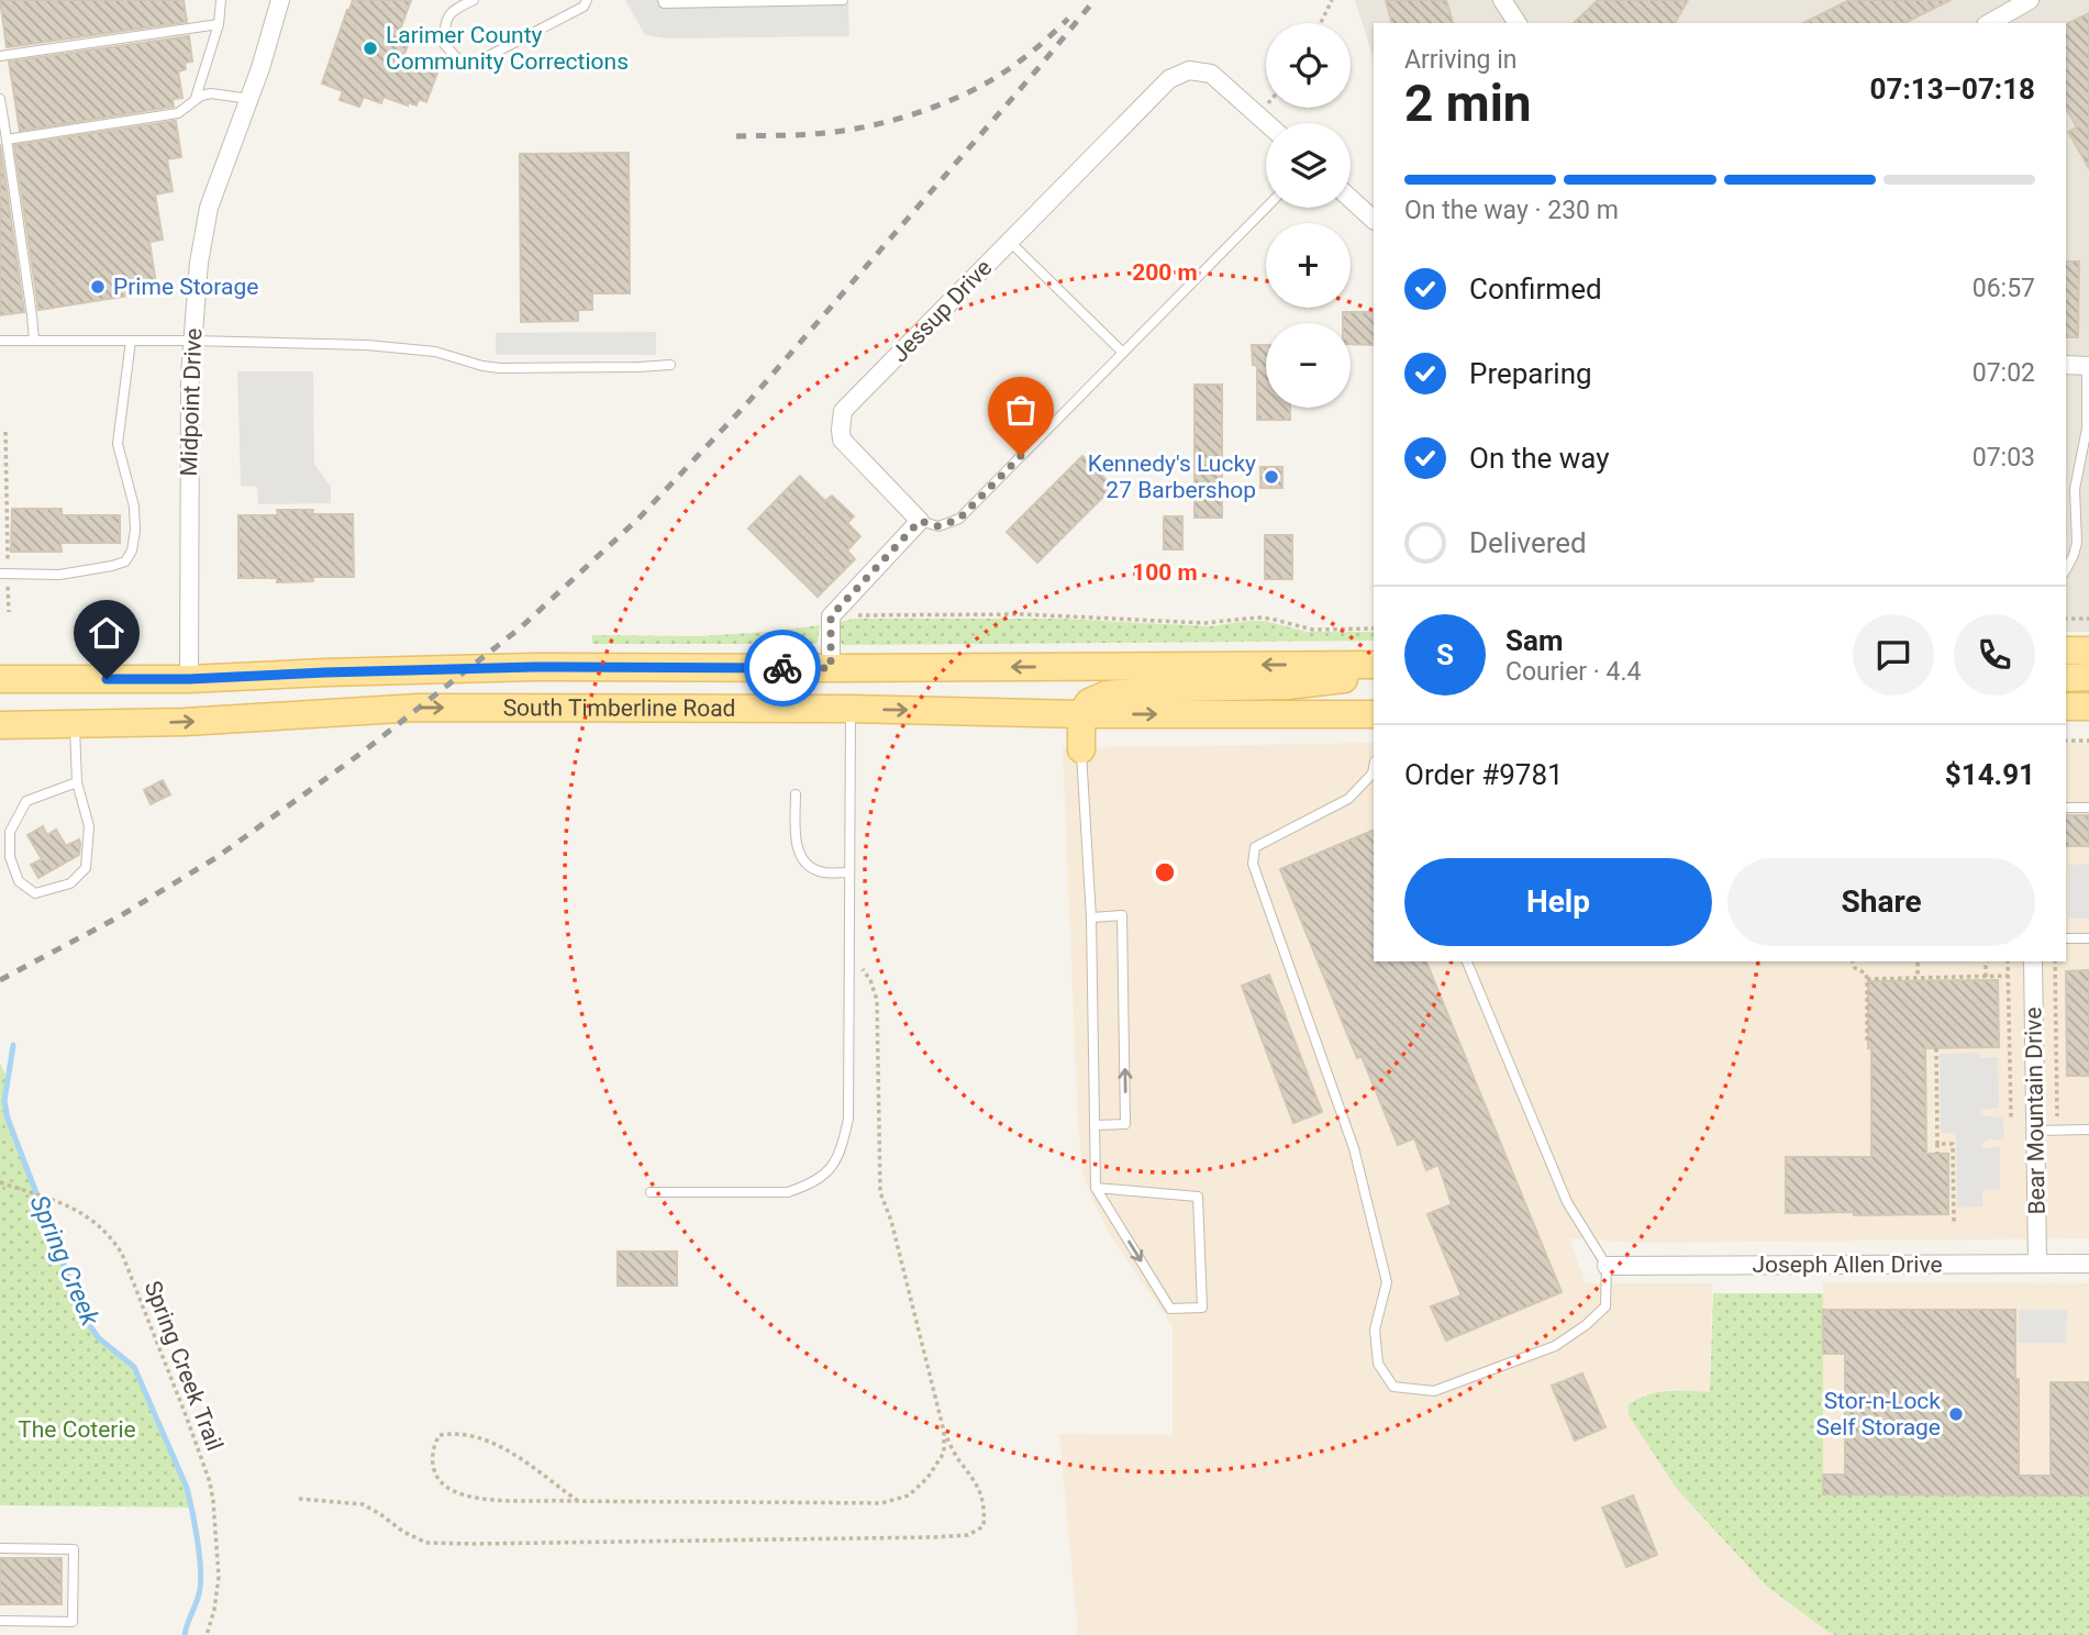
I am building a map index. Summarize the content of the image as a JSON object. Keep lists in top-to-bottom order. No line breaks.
{"streets":{"main road":["South Timberline Road"],"street":["Jessup Drive","Midpoint Drive","Bear Mountain Drive","Joseph Allen Drive"],"path":["Spring Creek Trail"]},"crossings":[["Midpoint Drive","South Timberline Road"],["Bear Mountain Drive","Joseph Allen Drive"]],"water":["Spring Creek"],"parks":["The Coterie"],"places":["Larimer County Community Corrections","Prime Storage","Kennedy's Lucky 27 Barbershop","Stor-n-Lock Self Storage"],"page":{"map_buttons":["+","−"],"heading":["2 min","Arriving in","07:13–07:18"],"panel":["Sam","Courier · 4.4","Order #9781","$14.91"],"bar":"On the way · 230 m","list":[["Confirmed","06:57"],["Preparing","07:02"],["On the way","07:03"],"Delivered"],"round":"S","buttons":["Help","Share"]},"rings":["200 m","100 m"]}
